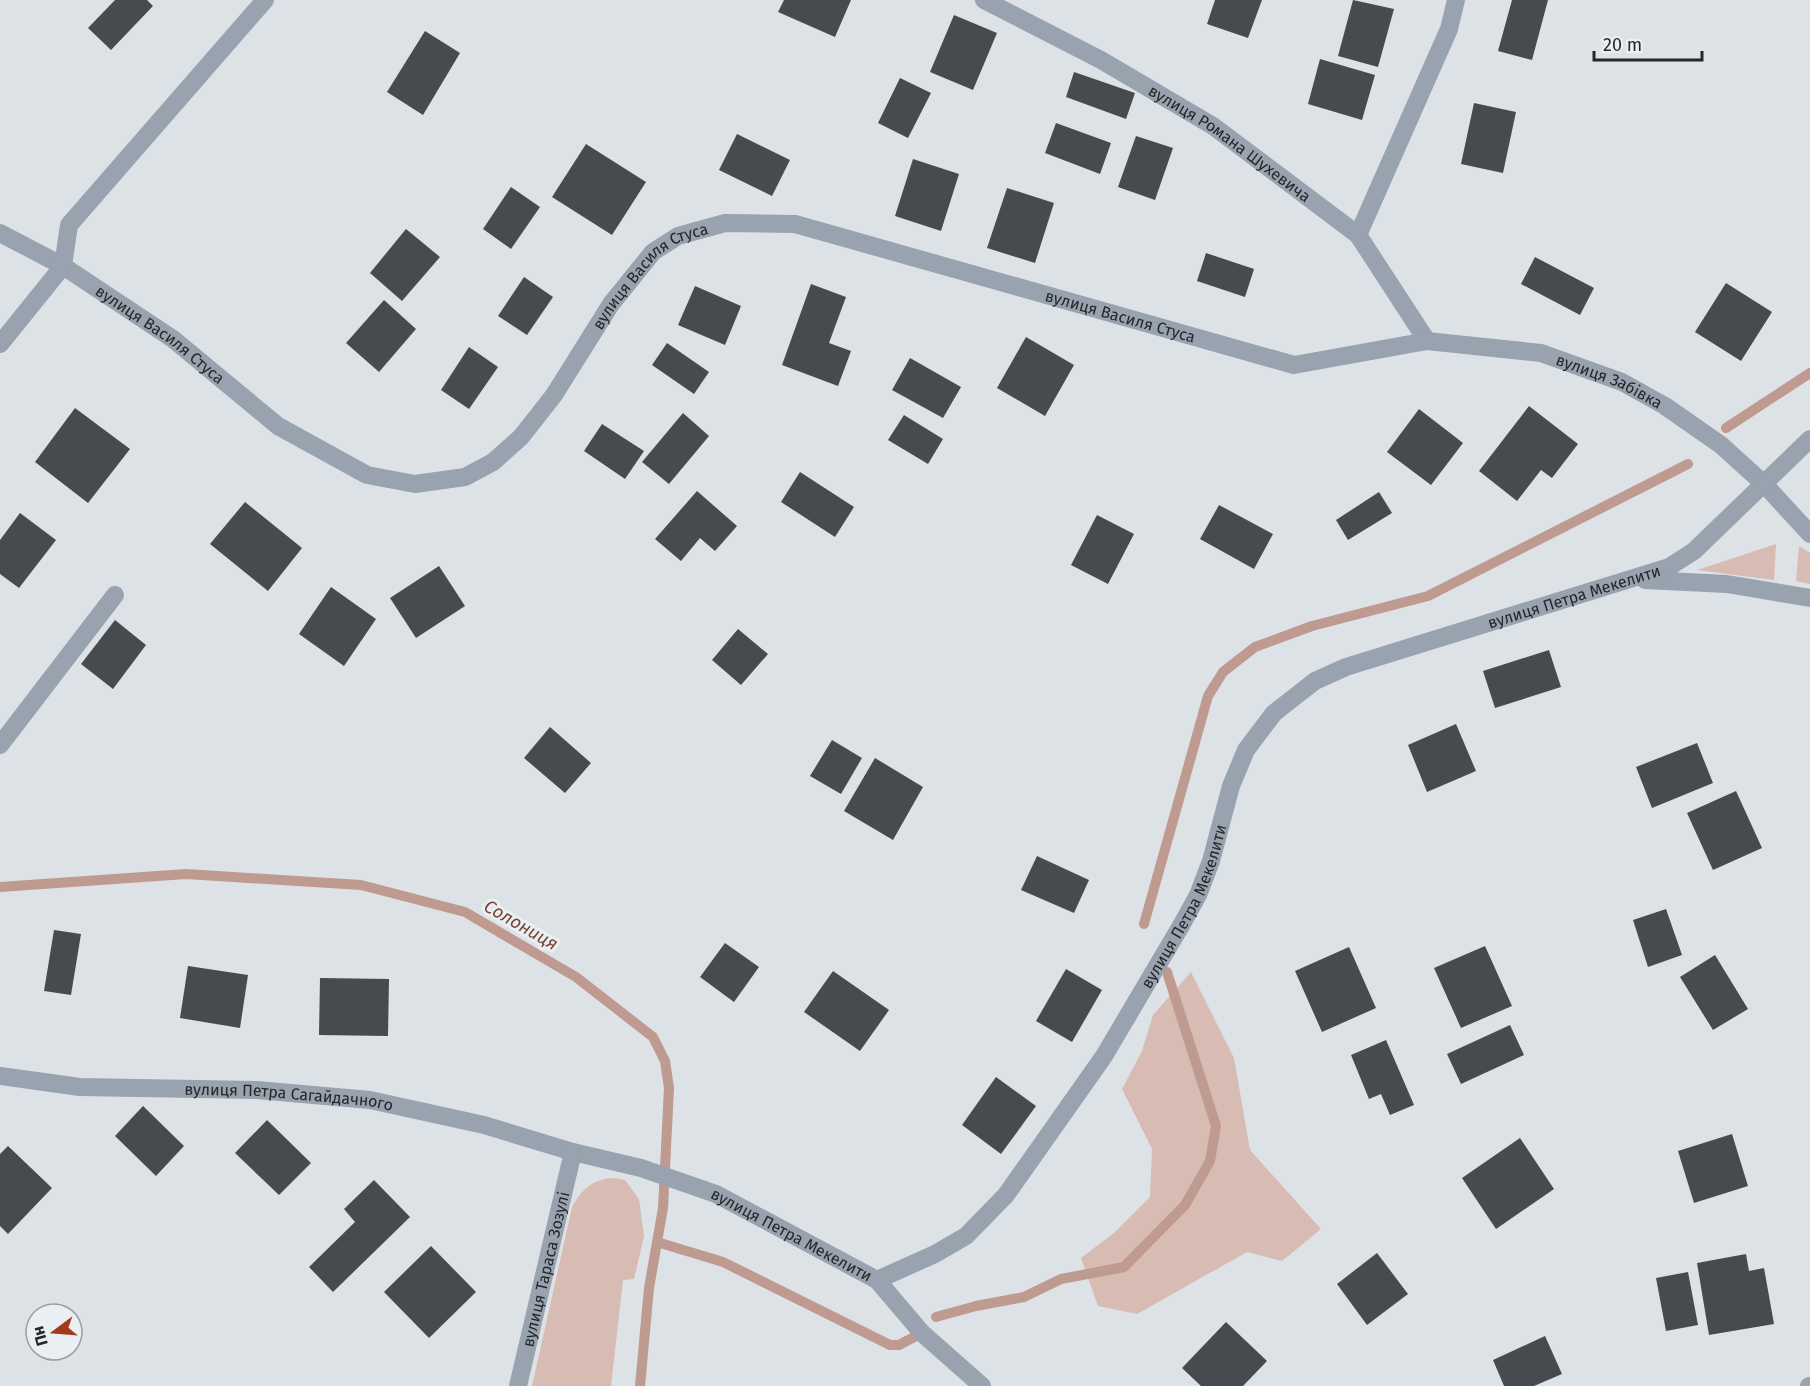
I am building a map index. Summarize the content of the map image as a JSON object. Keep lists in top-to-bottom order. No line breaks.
{"streets":{"street":["вулиця Романа Шухевича","вулиця Василя Стуса","вулиця Забівка","вулиця Петра Мекелити","вулиця Петра Сагайдачного","вулиця Тараса Зозулі"]},"crossings":[["вулиця Романа Шухевича","вулиця Василя Стуса"],["вулиця Романа Шухевича","вулиця Забівка"],["вулиця Василя Стуса","вулиця Забівка"],["вулиця Забівка","вулиця Петра Мекелити"],["вулиця Петра Мекелити","вулиця Петра Сагайдачного"],["вулиця Петра Мекелити","вулиця Тараса Зозулі"],["вулиця Петра Сагайдачного","вулиця Тараса Зозулі"]],"water":["Солониця"],"scale_bar":"20 m","north":"left"}
